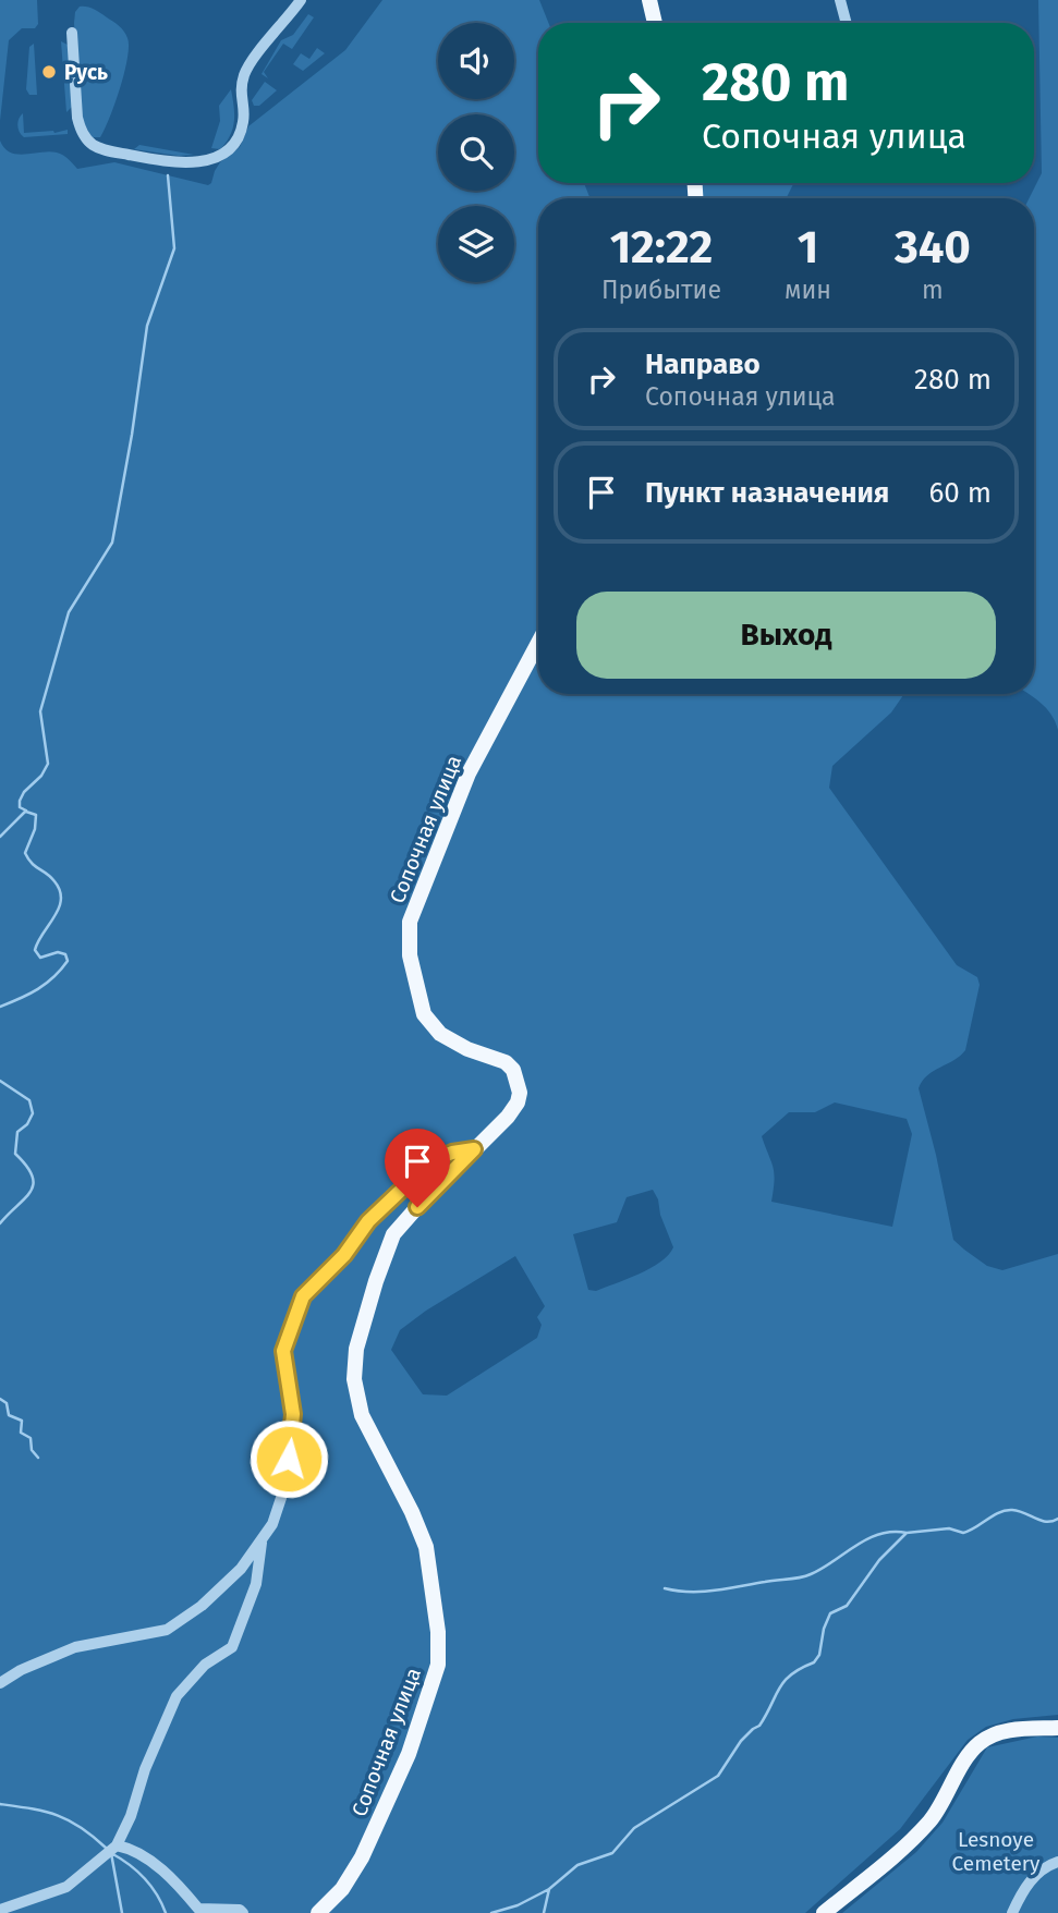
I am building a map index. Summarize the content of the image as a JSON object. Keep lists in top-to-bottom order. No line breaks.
{"streets":{"main road":["Сопочная улица"]},"parks":["Lesnoye Cemetery"],"places":["Русь"],"page":{"turn":["280 m","Сопочная улица"],"eta":["12:22","Прибытие","1","мин","340","m"],"list":[{"name":"Направо","note":"Сопочная улица","value":"280 m"},{"name":"Пункт назначения","value":"60 m"}],"buttons":"Выход"}}
